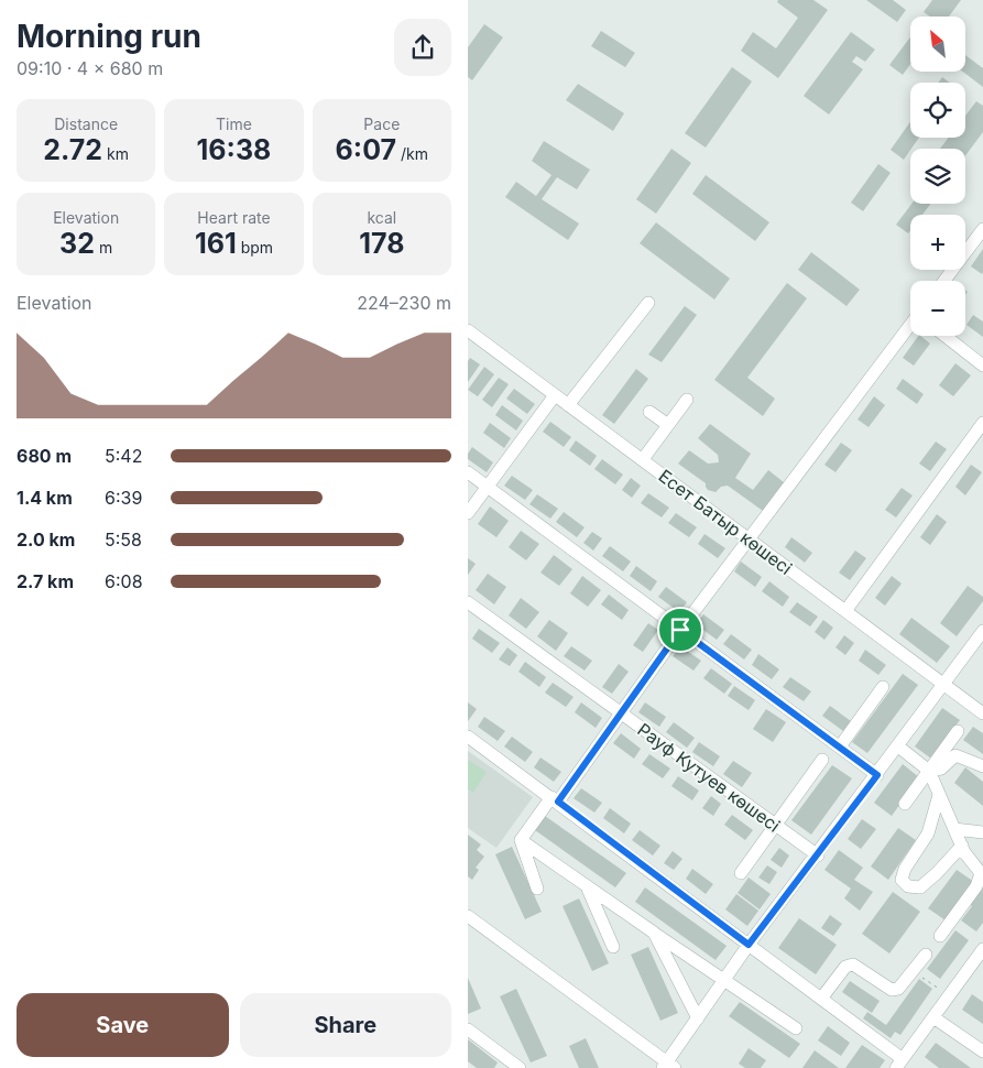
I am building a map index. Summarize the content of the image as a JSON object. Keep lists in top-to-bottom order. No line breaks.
{"streets":{"street":["Есет Батыр көшесі","Рауф Кутуев көшесі"]},"north":"top left","page":{"heading":["Morning run","09:10 · 4 × 680 m"],"map_buttons":["+","−"],"stats":[["Distance","2.72 km"],["Time","16:38"],["Pace","6:07 /km"],["Elevation","32 m"],["Heart rate","161 bpm"],["kcal","178"]],"chart":["Elevation","224–230 m"],"list":[{"name":"680 m","note":"5:42"},{"name":"1.4 km","note":"6:39"},{"name":"2.0 km","note":"5:58"},{"name":"2.7 km","note":"6:08"}],"buttons":["Save","Share"]}}
